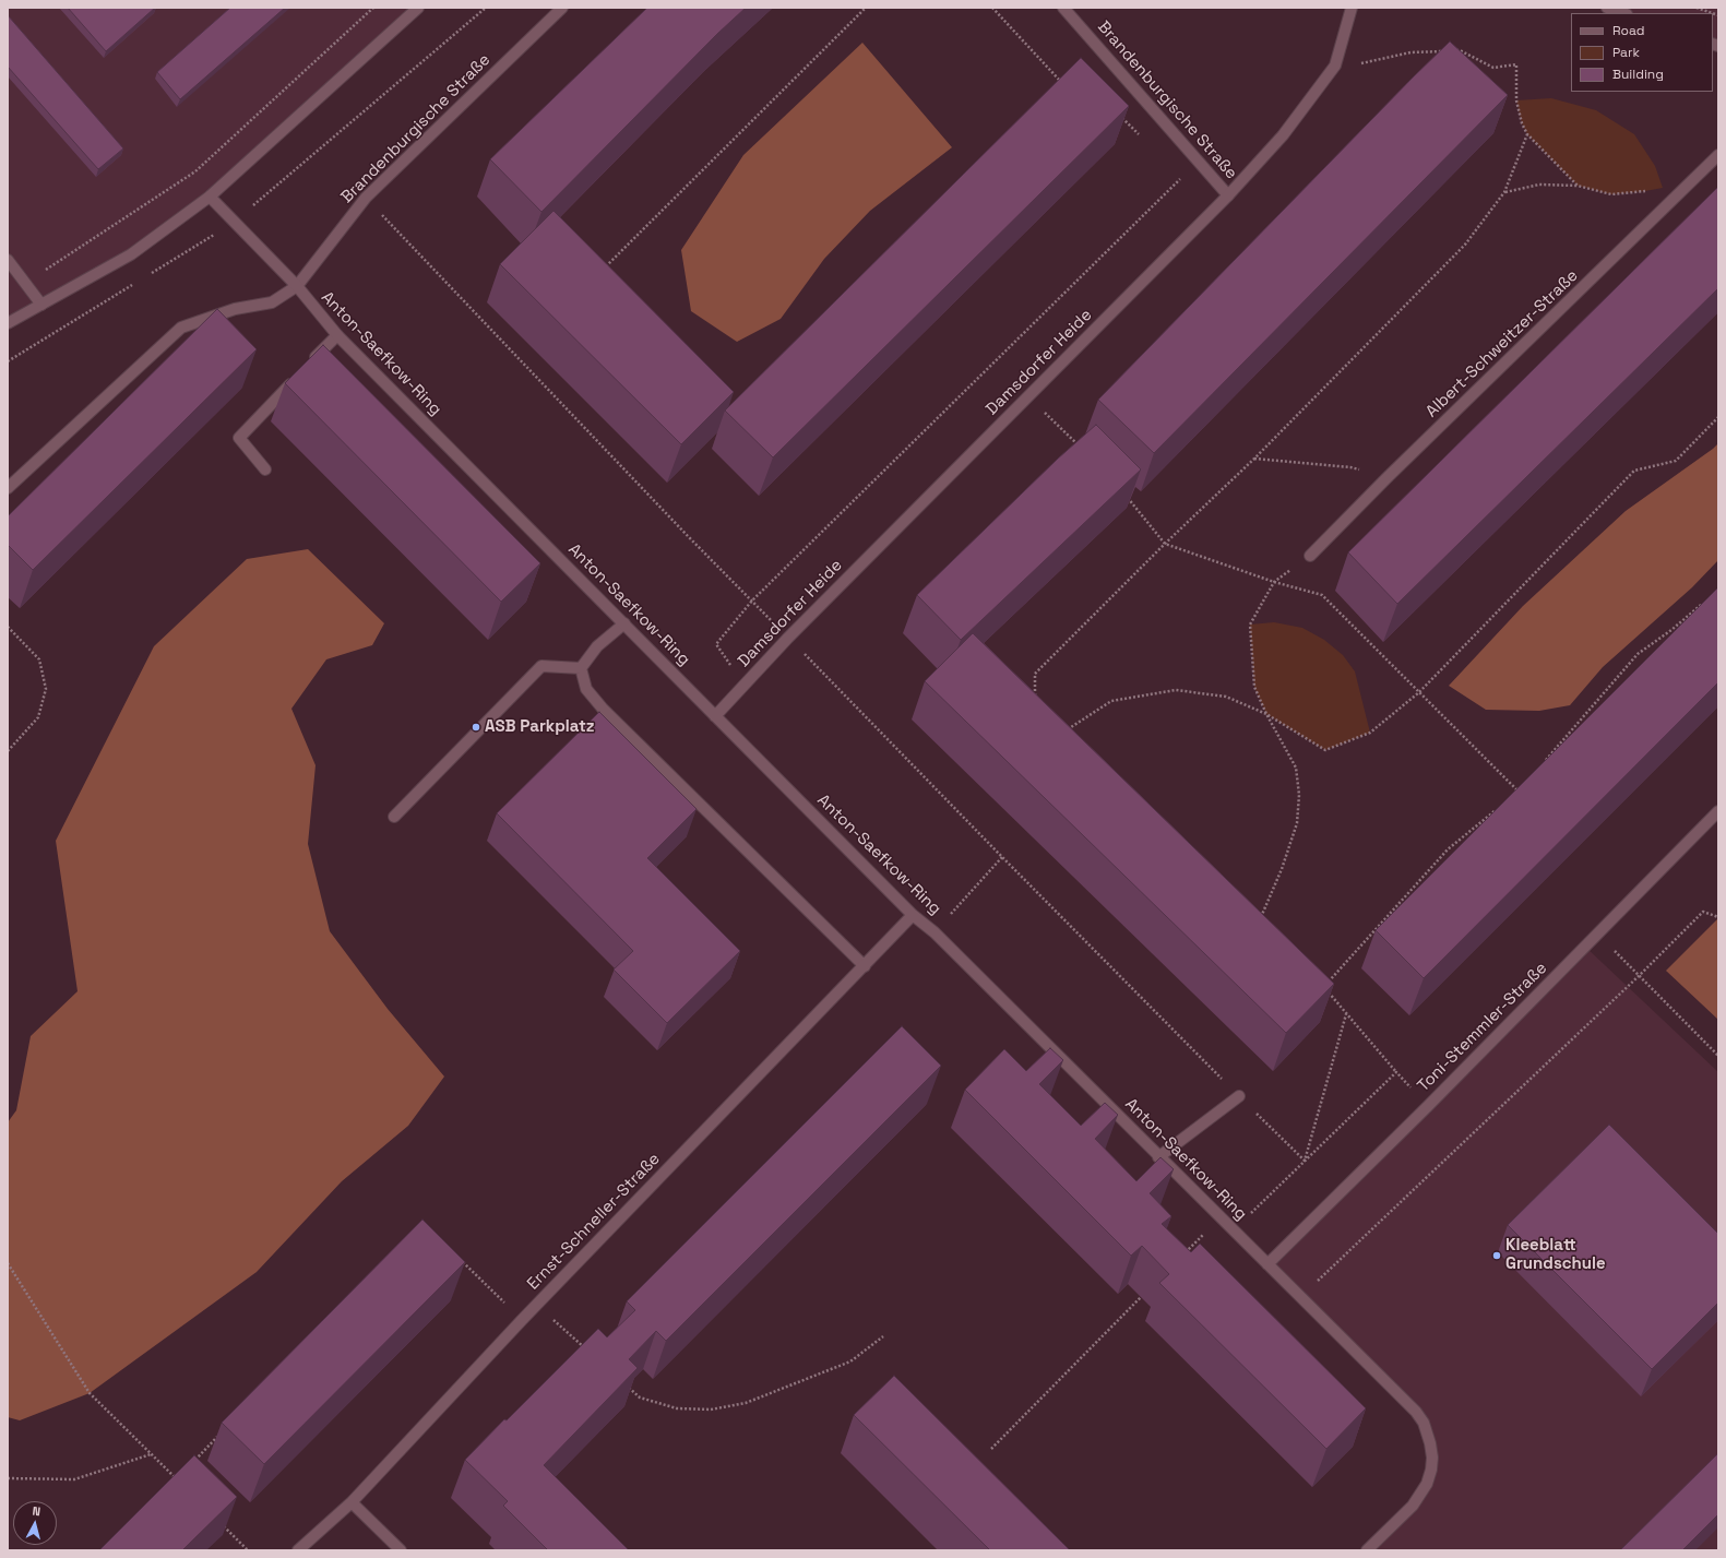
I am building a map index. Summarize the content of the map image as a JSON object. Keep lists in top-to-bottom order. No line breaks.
{"streets":{"street":["Brandenburgische Straße","Albert-Schweitzer-Straße","Anton-Saefkow-Ring","Damsdorfer Heide","Toni-Stemmler-Straße","Ernst-Schneller-Straße"]},"crossings":[["Brandenburgische Straße","Anton-Saefkow-Ring"],["Brandenburgische Straße","Damsdorfer Heide"],["Anton-Saefkow-Ring","Damsdorfer Heide"],["Anton-Saefkow-Ring","Toni-Stemmler-Straße"],["Anton-Saefkow-Ring","Ernst-Schneller-Straße"]],"places":["ASB Parkplatz","Kleeblatt Grundschule"],"legend":["Road","Park","Building"],"north":"top"}
